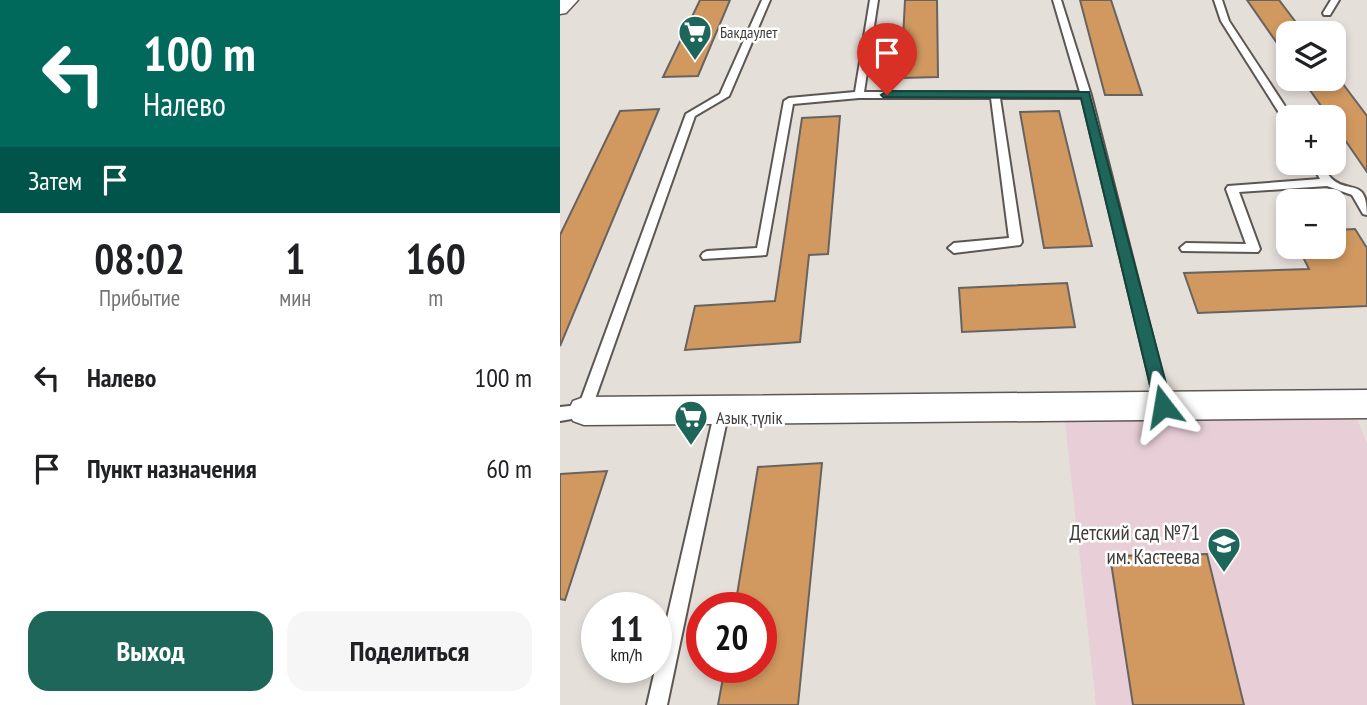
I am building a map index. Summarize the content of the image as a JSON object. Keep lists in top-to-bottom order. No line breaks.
{"places":{"supermarket":["Бакдаулет","Азық түлік"],"school or university":["Детский сад №71 им. Кастеева"]},"page":{"turn":["100 m","Налево"],"map_buttons":["+","−"],"then":"Затем","eta":["08:02","Прибытие","1","мин","160","m"],"list":[{"name":"Налево","value":"100 m"},{"name":"Пункт назначения","value":"60 m"}],"speed":"11 km/h","limit":"20","buttons":["Выход","Поделиться"]}}
